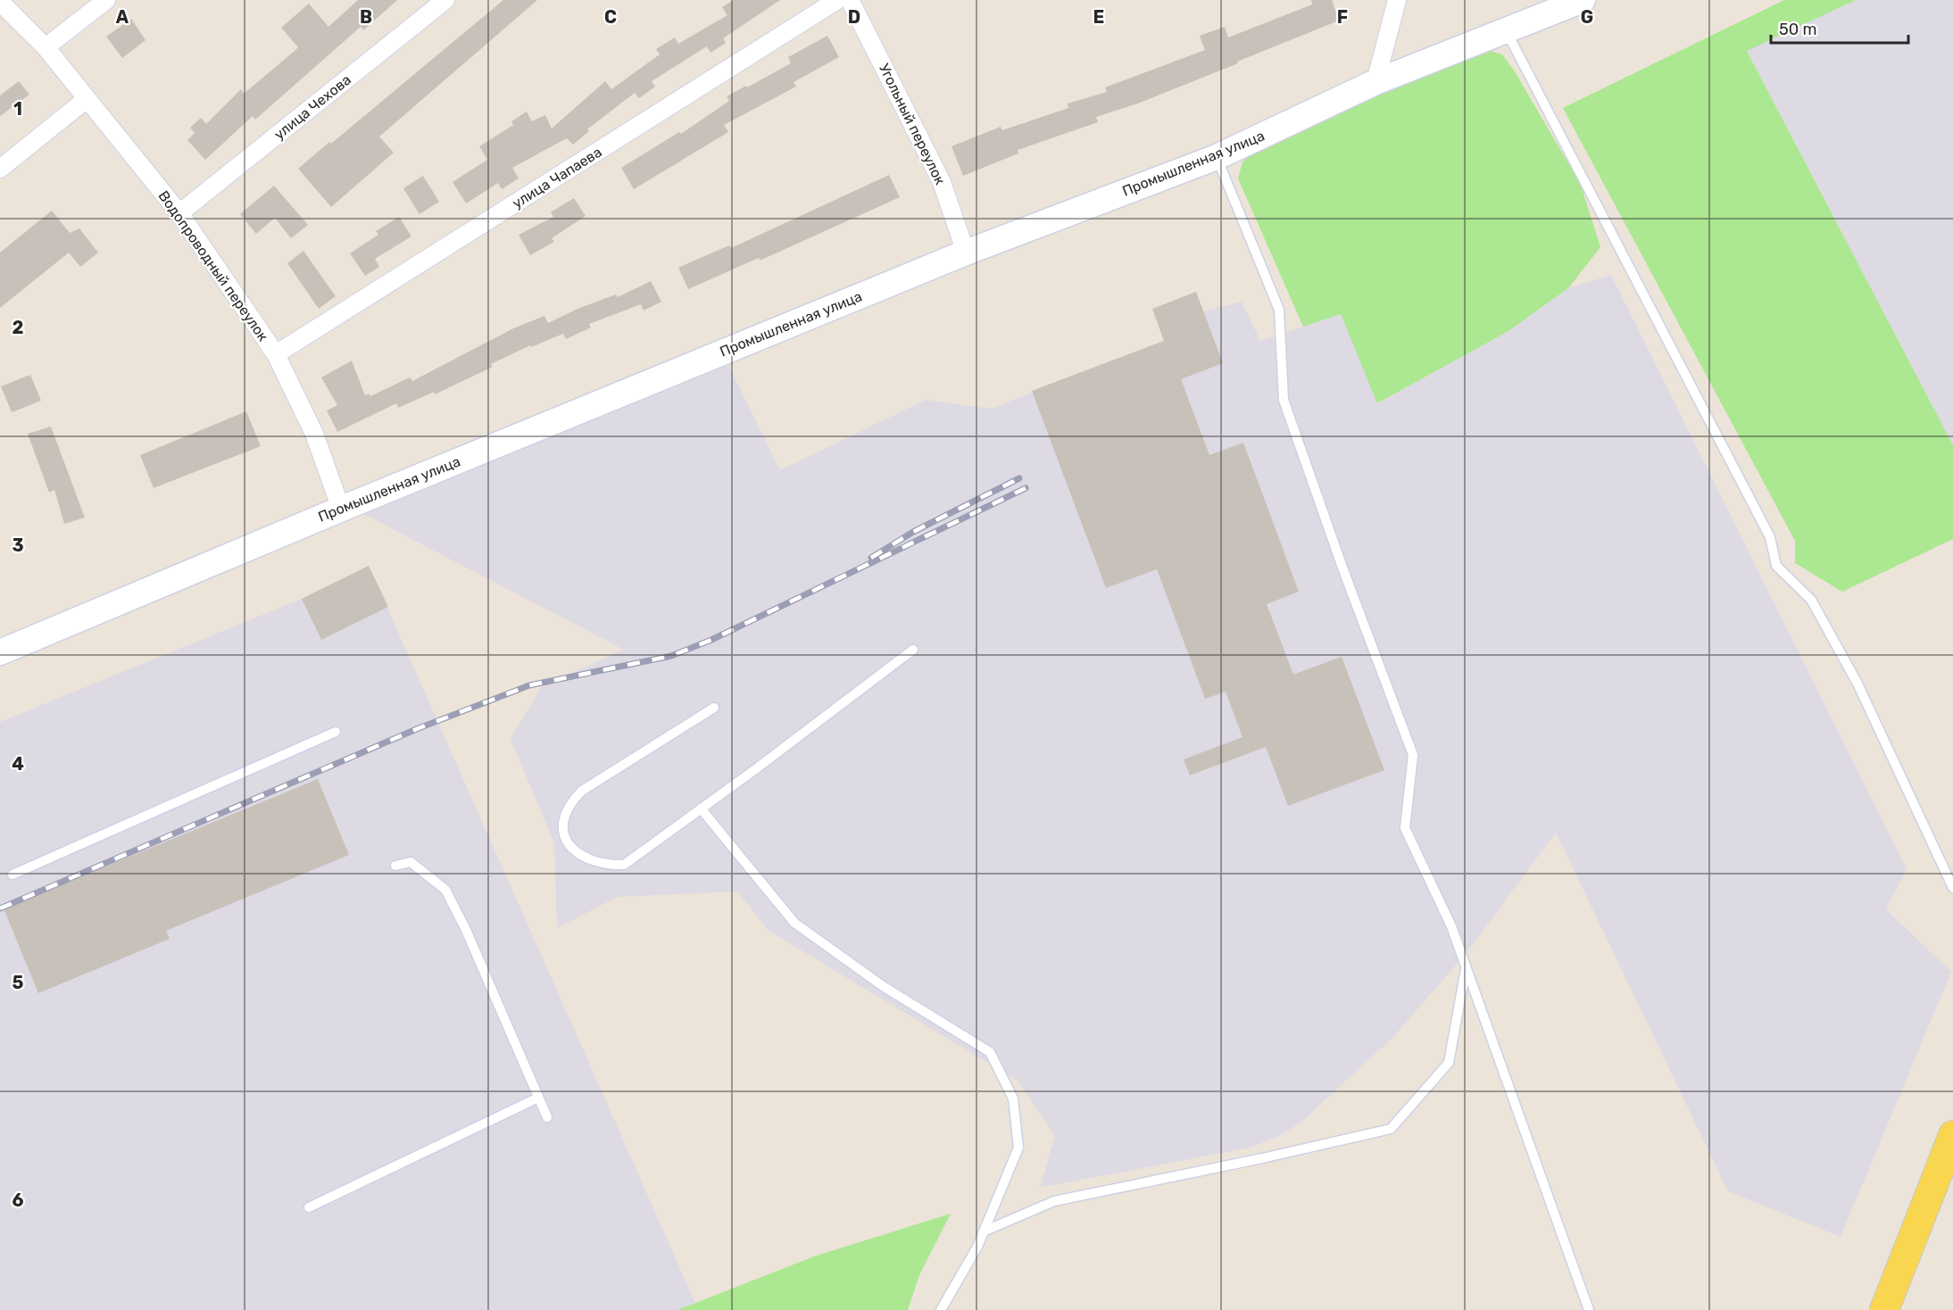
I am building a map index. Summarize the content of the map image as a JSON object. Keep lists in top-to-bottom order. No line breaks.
{"streets":{"street":["улица Чехова","Угольный переулок","Промышленная улица","улица Чапаева","Водопроводный переулок"]},"crossings":[["улица Чехова","Водопроводный переулок"],["Угольный переулок","Промышленная улица"],["Промышленная улица","Водопроводный переулок"],["улица Чапаева","Водопроводный переулок"]],"scale_bar":"50 m","grid":{"columns":["A","B","C","D","E","F","G"],"rows":["1","2","3","4","5","6"]}}
